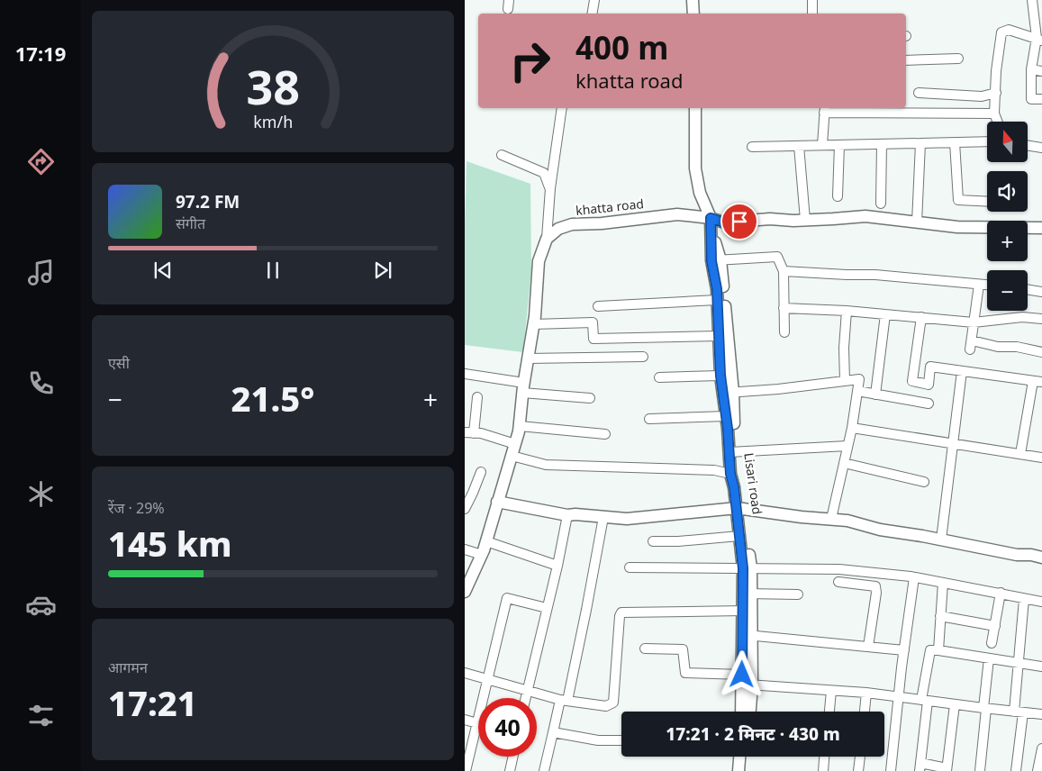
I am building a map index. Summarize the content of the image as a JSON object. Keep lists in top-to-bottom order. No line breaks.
{"streets":{"street":["khatta road","Lisari road"]},"crossings":[["khatta road","Lisari road"]],"north":"top","page":{"tabs":"17:19","turn":["400 m","khatta road"],"map_buttons":["+","−"],"song":["97.2 FM","संगीत"],"tile":["एसी",["रेंज · 29%","145 km"],["आगमन","17:21"]],"heat":["−","21.5°","+"],"limit":"40","trip":"17:21 · 2 मिनट · 430 m","gauge":["38","km/h"]}}
